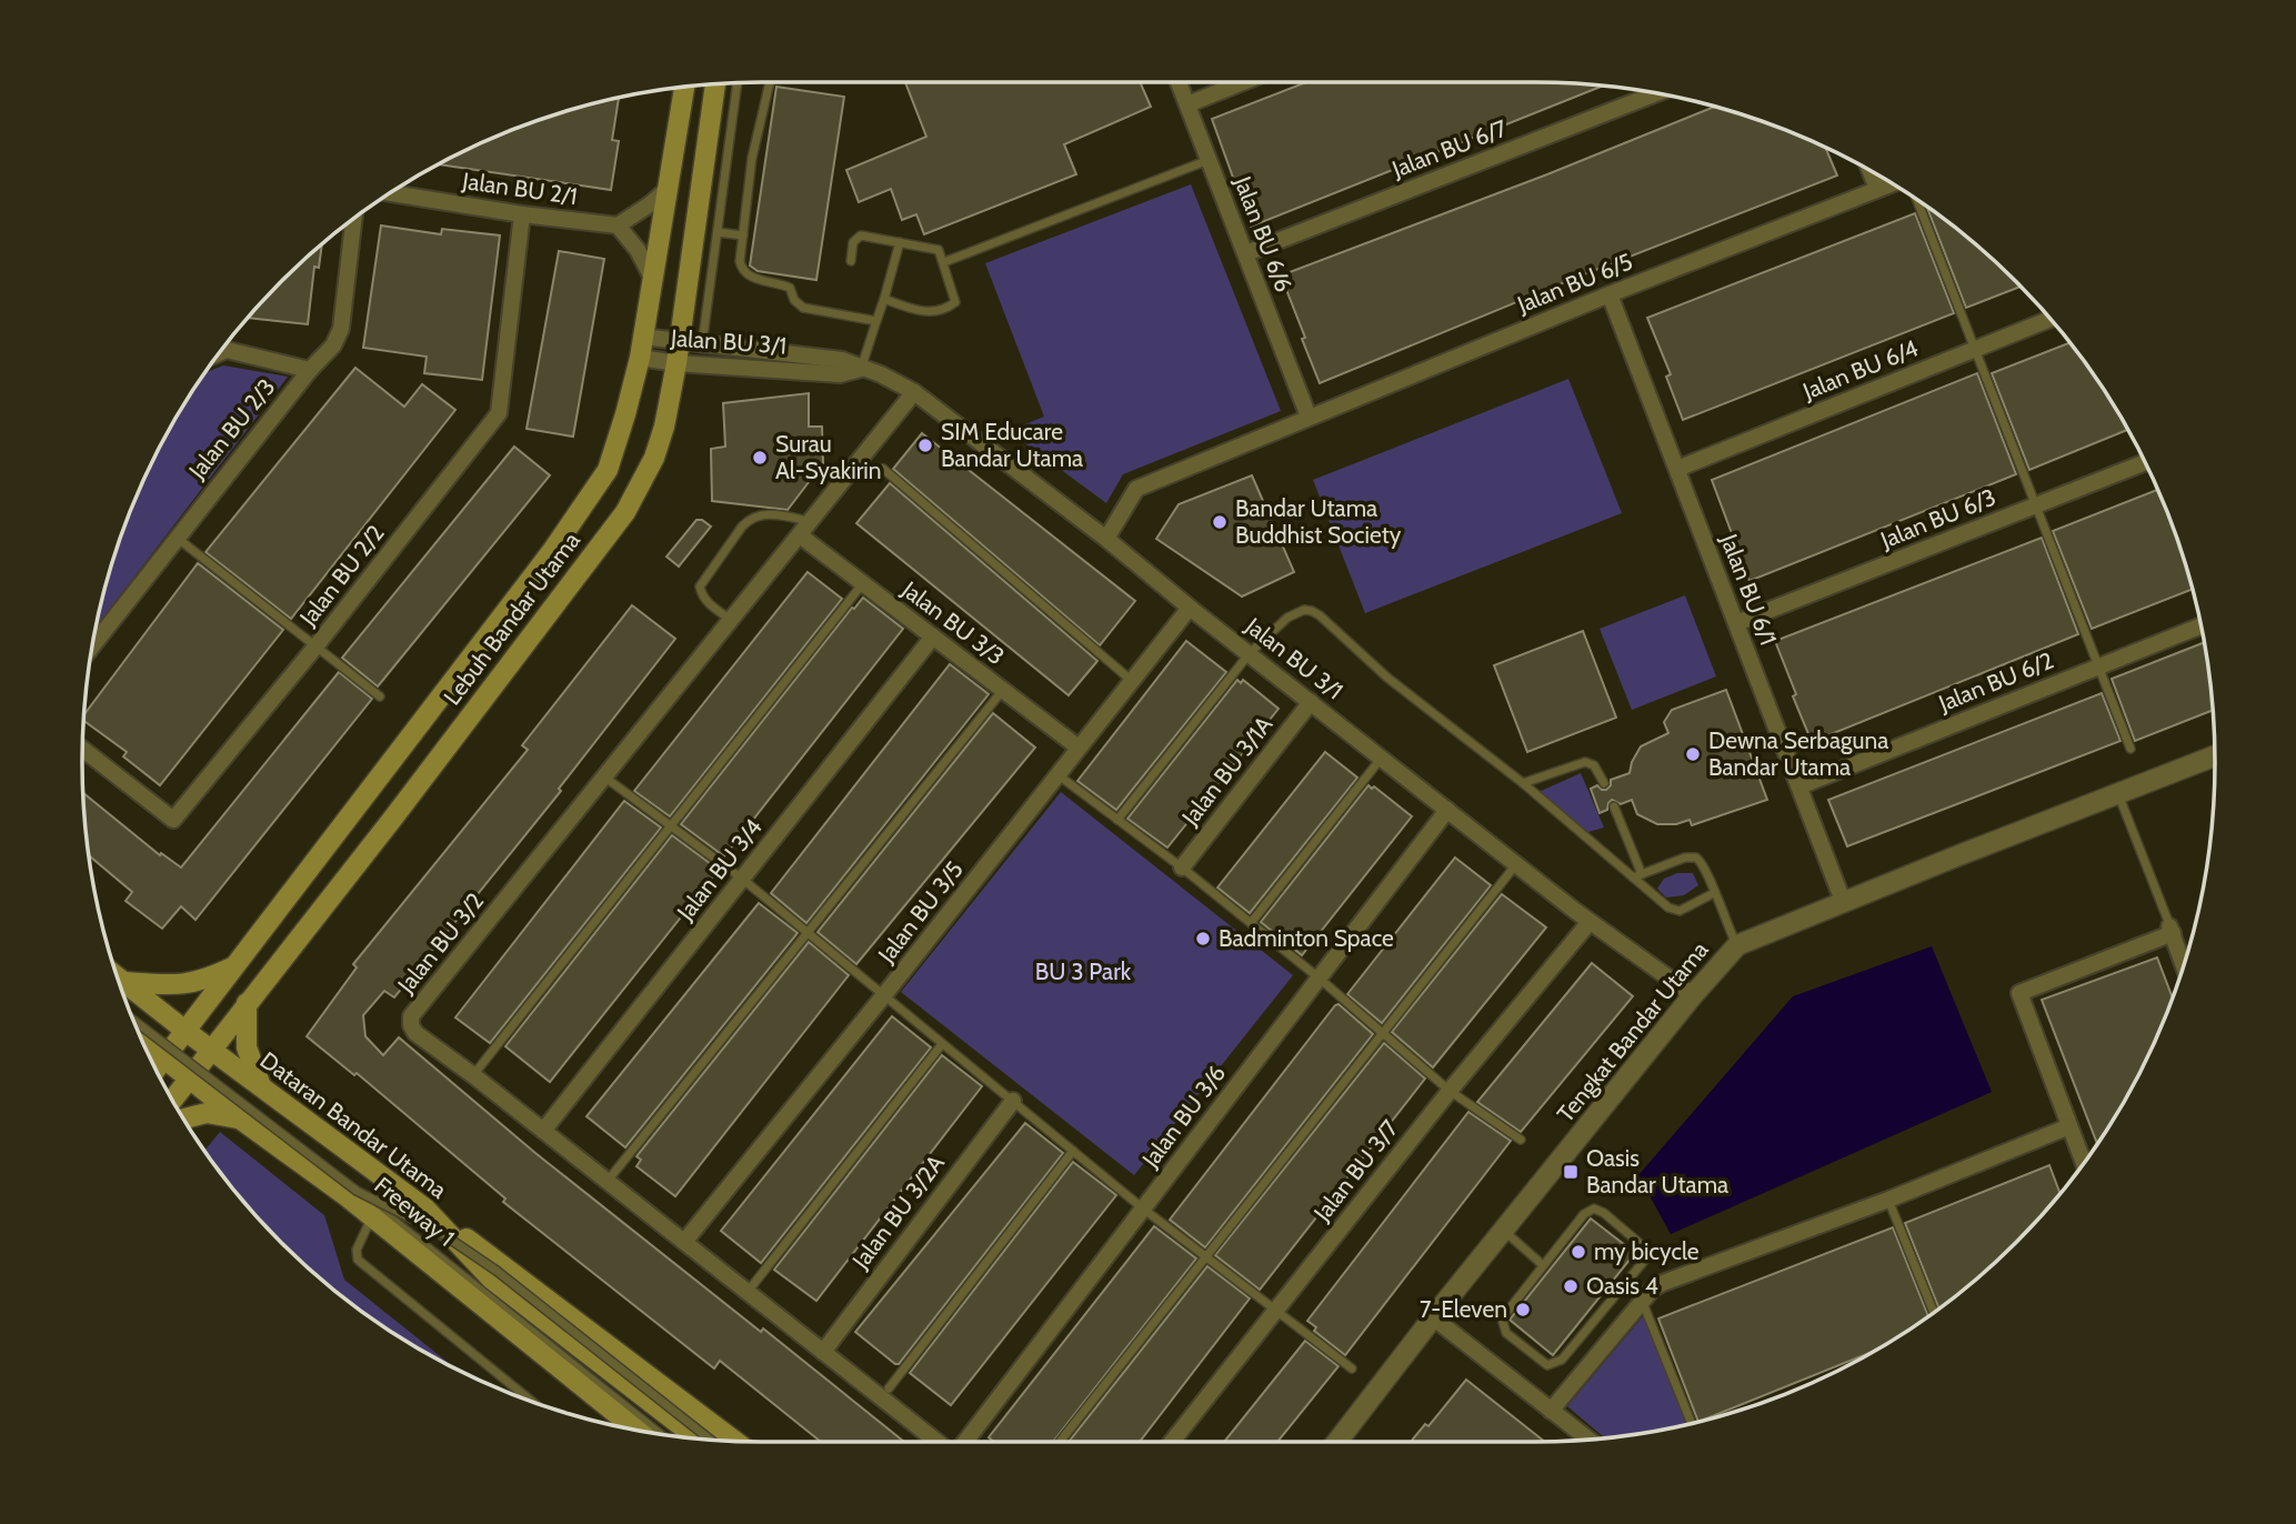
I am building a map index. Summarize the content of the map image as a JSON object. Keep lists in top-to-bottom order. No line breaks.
{"streets":{"main road":["Lebuh Bandar Utama","Dataran Bandar Utama"],"street":["Jalan BU 6/7","Jalan BU 2/1","Jalan BU 6/6","Jalan BU 6/5","Jalan BU 3/1","Jalan BU 6/4","Jalan BU 2/3","Jalan BU 6/3","Jalan BU 2/2","Jalan BU 6/1","Jalan BU 3/3","Jalan BU 6/2","Jalan BU 3/1A","Jalan BU 3/4","Jalan BU 3/5","Jalan BU 3/2","Tengkat Bandar Utama","Jalan BU 3/6","Jalan BU 3/7","Jalan BU 3/2A"],"lane":["Freeway 1"]},"crossings":[["Jalan BU 6/7","Jalan BU 6/6"],["Jalan BU 2/1","Jalan BU 2/2"],["Jalan BU 6/6","Jalan BU 6/5"],["Jalan BU 6/5","Jalan BU 3/1"],["Jalan BU 6/5","Jalan BU 6/1"],["Jalan BU 3/1","Lebuh Bandar Utama"],["Jalan BU 3/1","Jalan BU 3/1A"],["Jalan BU 3/1","Jalan BU 3/5"],["Jalan BU 3/1","Jalan BU 3/2"],["Jalan BU 3/1","Tengkat Bandar Utama"],["Jalan BU 3/1","Jalan BU 3/6"],["Jalan BU 3/1","Jalan BU 3/7"],["Jalan BU 6/4","Jalan BU 6/1"],["Jalan BU 6/3","Jalan BU 6/1"],["Jalan BU 6/1","Jalan BU 6/2"],["Jalan BU 6/1","Tengkat Bandar Utama"],["Lebuh Bandar Utama","Dataran Bandar Utama"],["Jalan BU 3/3","Jalan BU 3/4"],["Jalan BU 3/3","Jalan BU 3/5"],["Jalan BU 3/3","Jalan BU 3/2"],["Jalan BU 3/4","Jalan BU 3/2"],["Jalan BU 3/5","Jalan BU 3/2"],["Jalan BU 3/2","Jalan BU 3/2A"]],"parks":["BU 3 Park"],"places":{"other":["SIM Educare Bandar Utama","Surau Al-Syakirin","Bandar Utama Buddhist Society","Dewna Serbaguna Bandar Utama","Badminton Space","my bicycle","Oasis 4","7-Eleven"],"transit":["Oasis Bandar Utama"]}}
